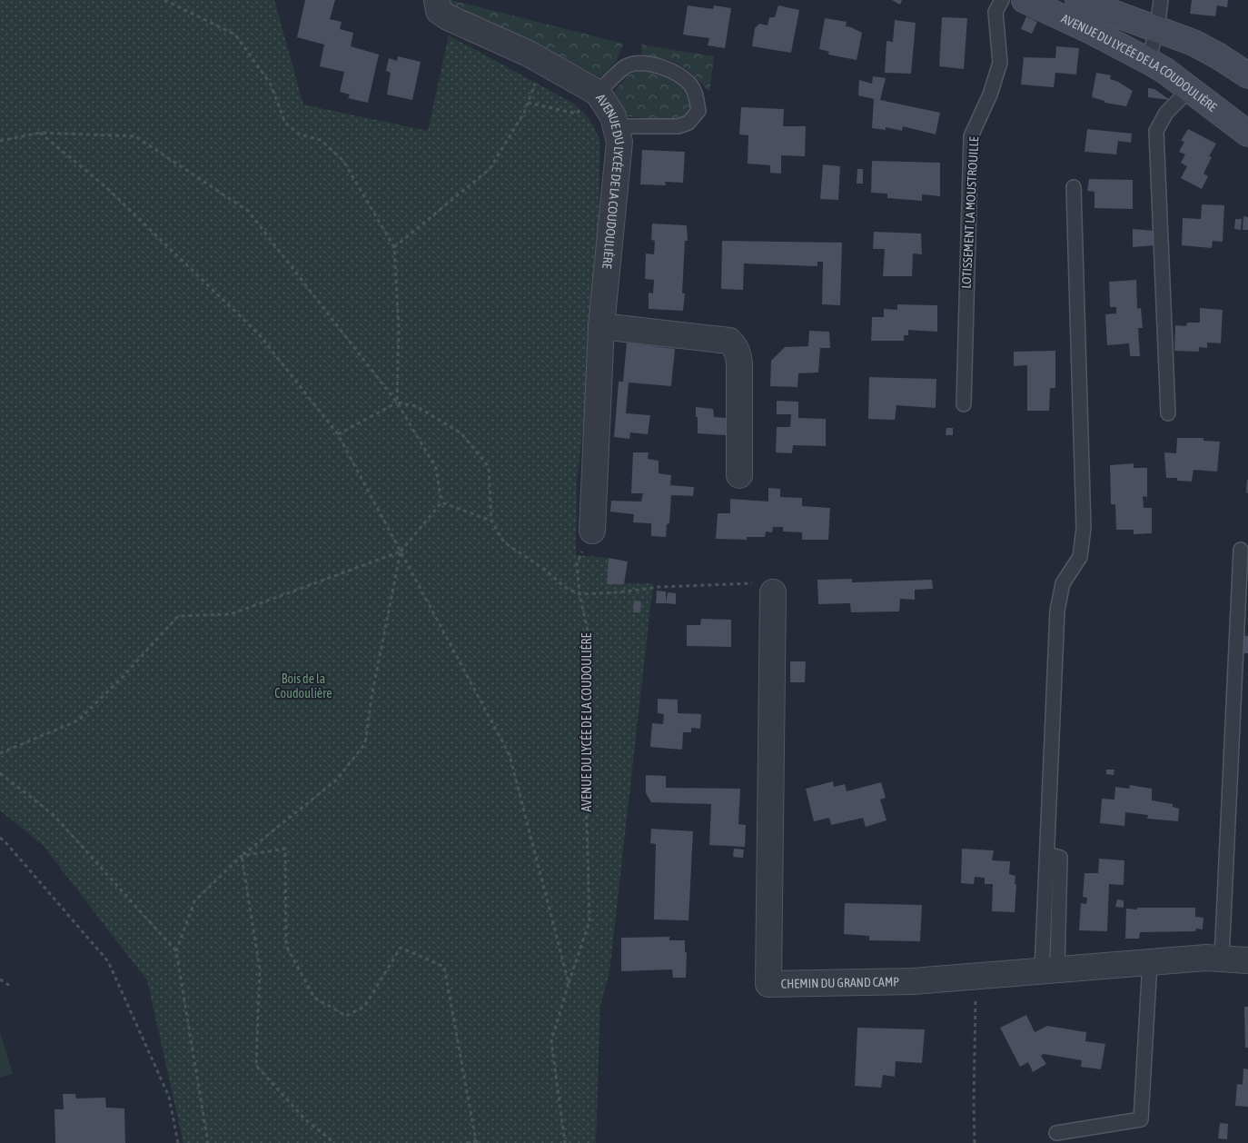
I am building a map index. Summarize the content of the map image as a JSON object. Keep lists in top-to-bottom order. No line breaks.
{"streets":{"street":["AVENUE DU LYCÉE DE LA COUDOULIÈRE","CHEMIN DU GRAND CAMP"],"lane":["LOTISSEMENT LA MOUSTROUILLE"]},"parks":["Bois de la Coudoulière"]}
